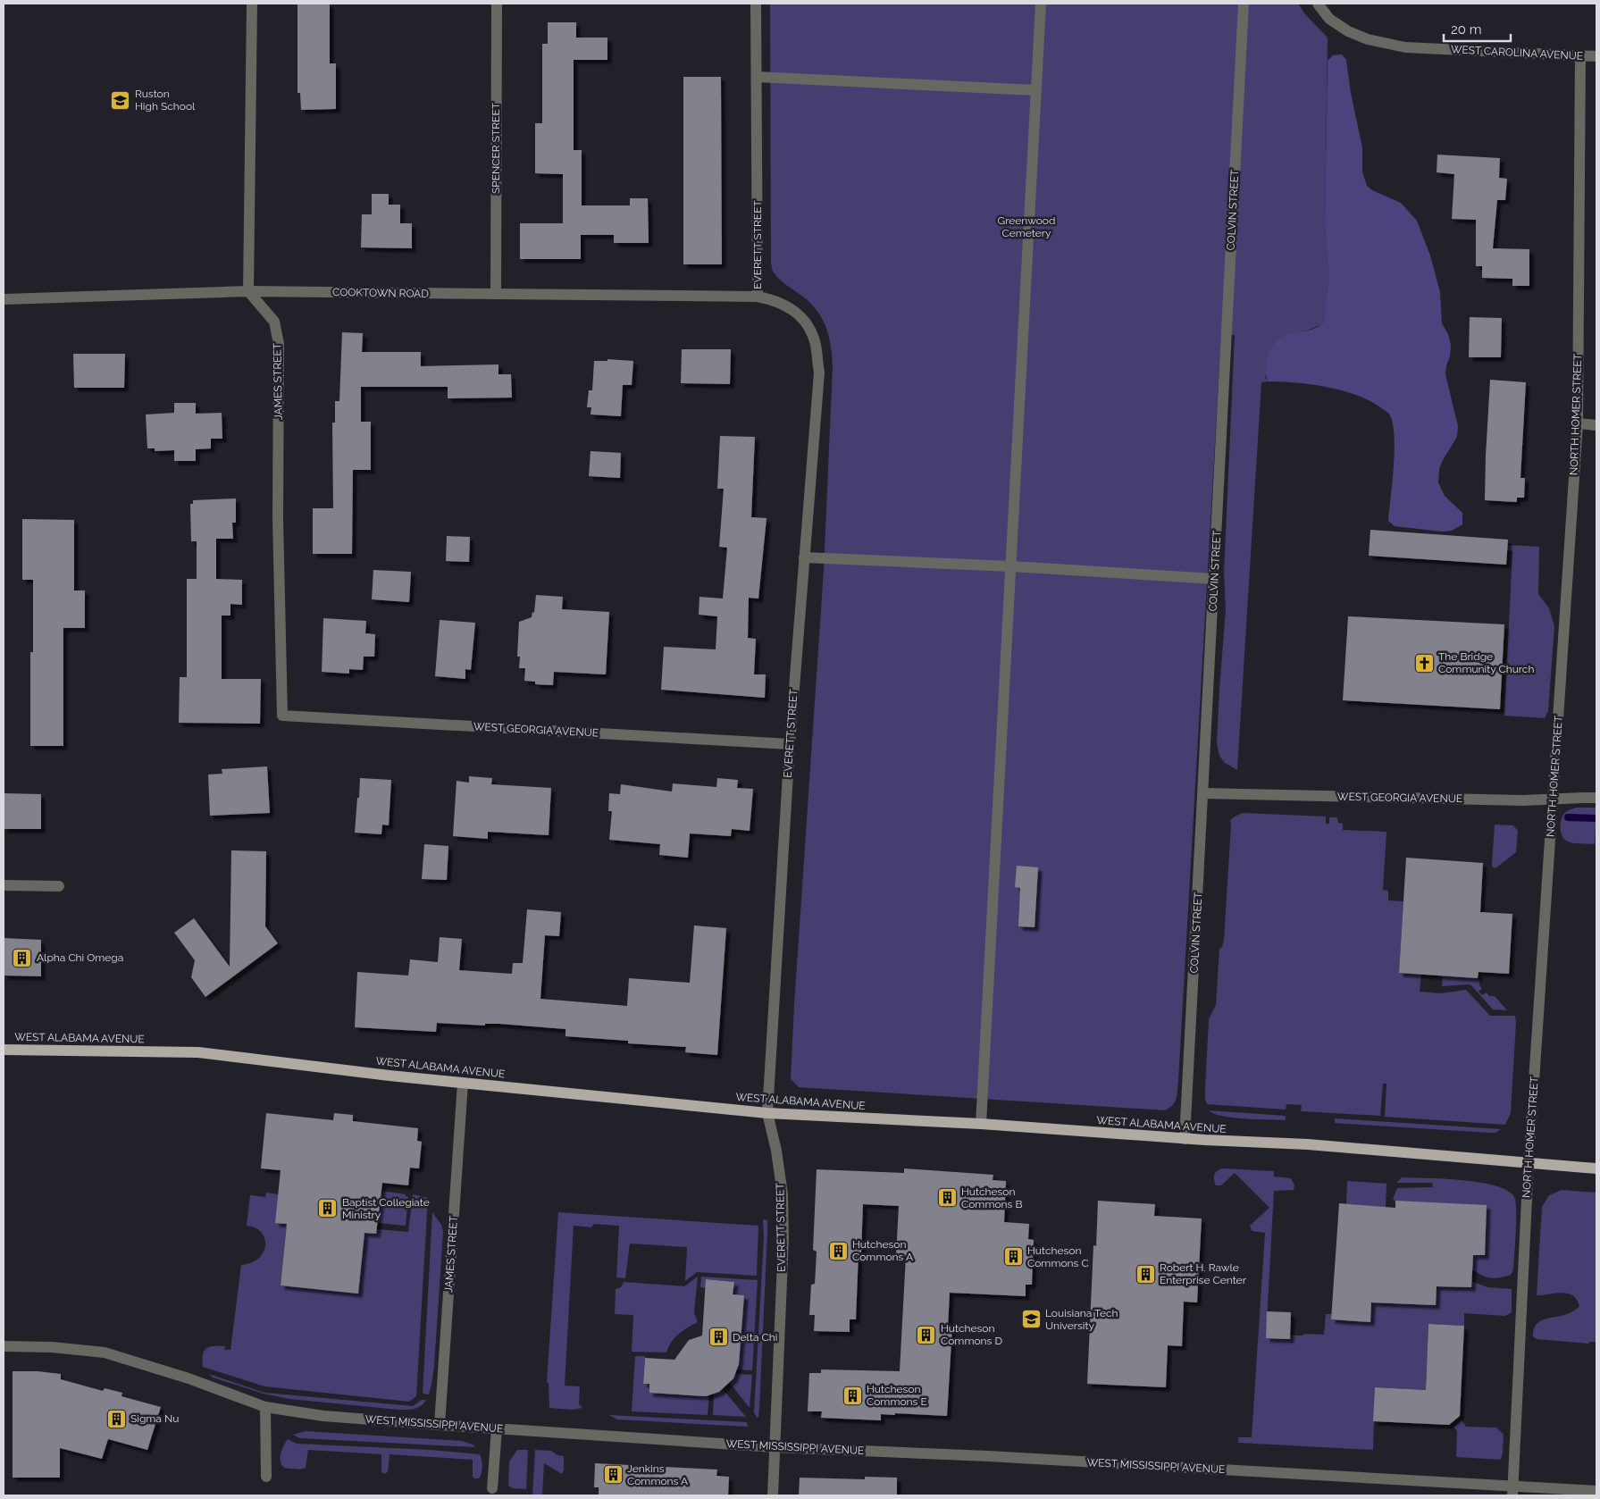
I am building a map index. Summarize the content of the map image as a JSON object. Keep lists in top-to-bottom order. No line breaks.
{"streets":{"main road":["WEST ALABAMA AVENUE"],"street":["WEST CAROLINA AVENUE","SPENCER STREET","COLVIN STREET","EVERETT STREET","COOKTOWN ROAD","JAMES STREET","NORTH HOMER STREET","WEST GEORGIA AVENUE","WEST MISSISSIPPI AVENUE"]},"crossings":[["WEST CAROLINA AVENUE","NORTH HOMER STREET"],["SPENCER STREET","COOKTOWN ROAD"],["COLVIN STREET","WEST GEORGIA AVENUE"],["COLVIN STREET","WEST ALABAMA AVENUE"],["EVERETT STREET","COOKTOWN ROAD"],["EVERETT STREET","WEST GEORGIA AVENUE"],["EVERETT STREET","WEST ALABAMA AVENUE"],["EVERETT STREET","WEST MISSISSIPPI AVENUE"],["COOKTOWN ROAD","JAMES STREET"],["JAMES STREET","WEST GEORGIA AVENUE"],["JAMES STREET","WEST ALABAMA AVENUE"],["JAMES STREET","WEST MISSISSIPPI AVENUE"],["NORTH HOMER STREET","WEST GEORGIA AVENUE"],["NORTH HOMER STREET","WEST ALABAMA AVENUE"],["NORTH HOMER STREET","WEST MISSISSIPPI AVENUE"]],"parks":["Greenwood Cemetery"],"places":{"school or university":["Ruston High School","Louisiana Tech University"],"church":["The Bridge Community Church"],"building":["Alpha Chi Omega","Hutcheson Commons B","Baptist Collegiate Ministry","Hutcheson Commons A","Hutcheson Commons C","Robert H. Rawle Enterprise Center","Hutcheson Commons D","Delta Chi","Hutcheson Commons E","Sigma Nu","Jenkins Commons A"]},"scale_bar":"20 m"}
